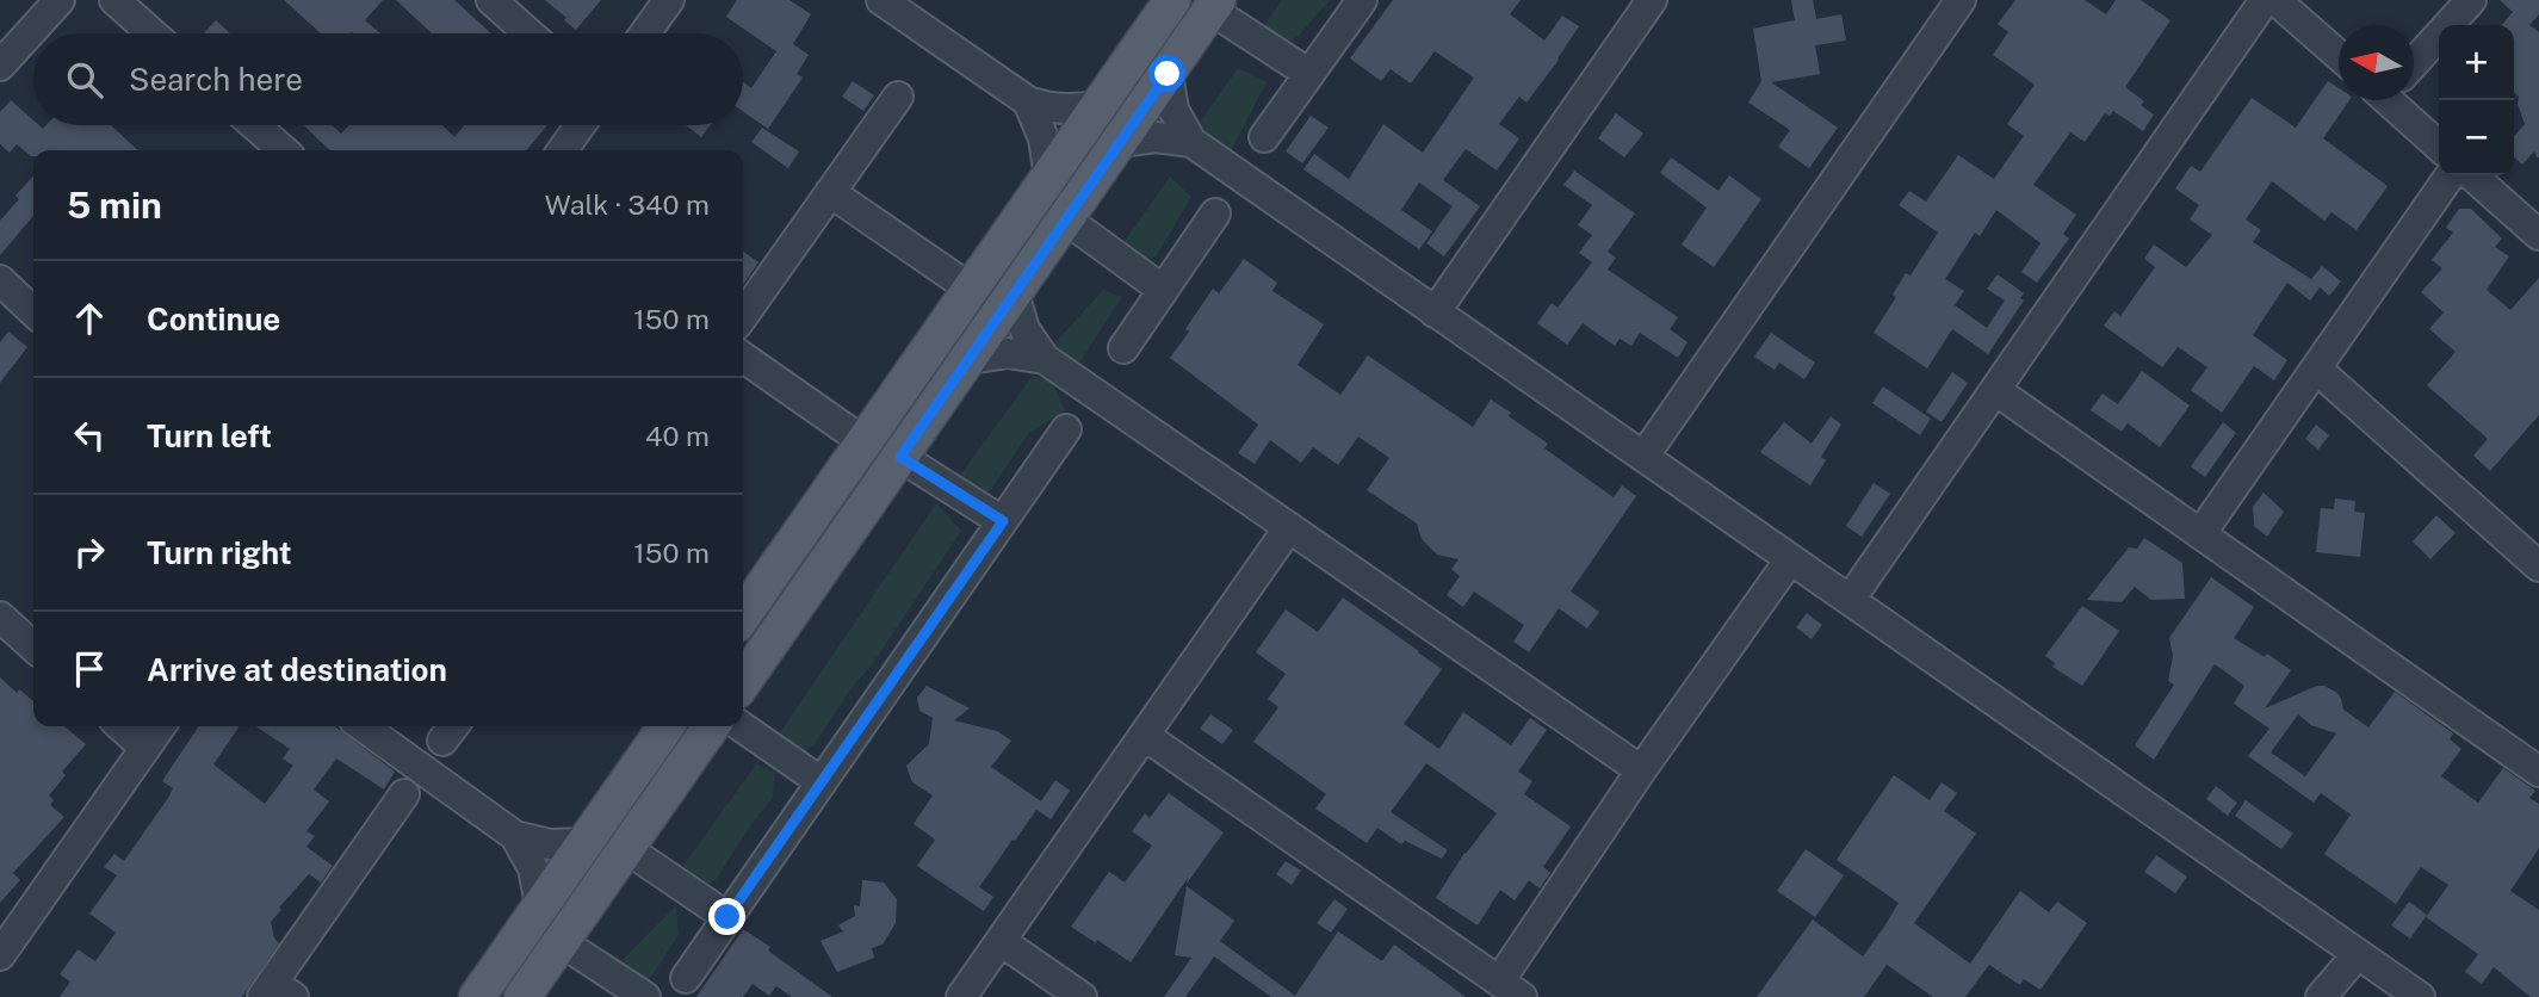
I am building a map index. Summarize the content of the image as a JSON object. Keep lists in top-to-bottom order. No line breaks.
{"north":"left","page":{"map_buttons":["+","−"],"search":"Search here","heading":["5 min","Walk · 340 m"],"list":[["Continue","150 m"],["Turn left","40 m"],["Turn right","150 m"],"Arrive at destination"]}}
